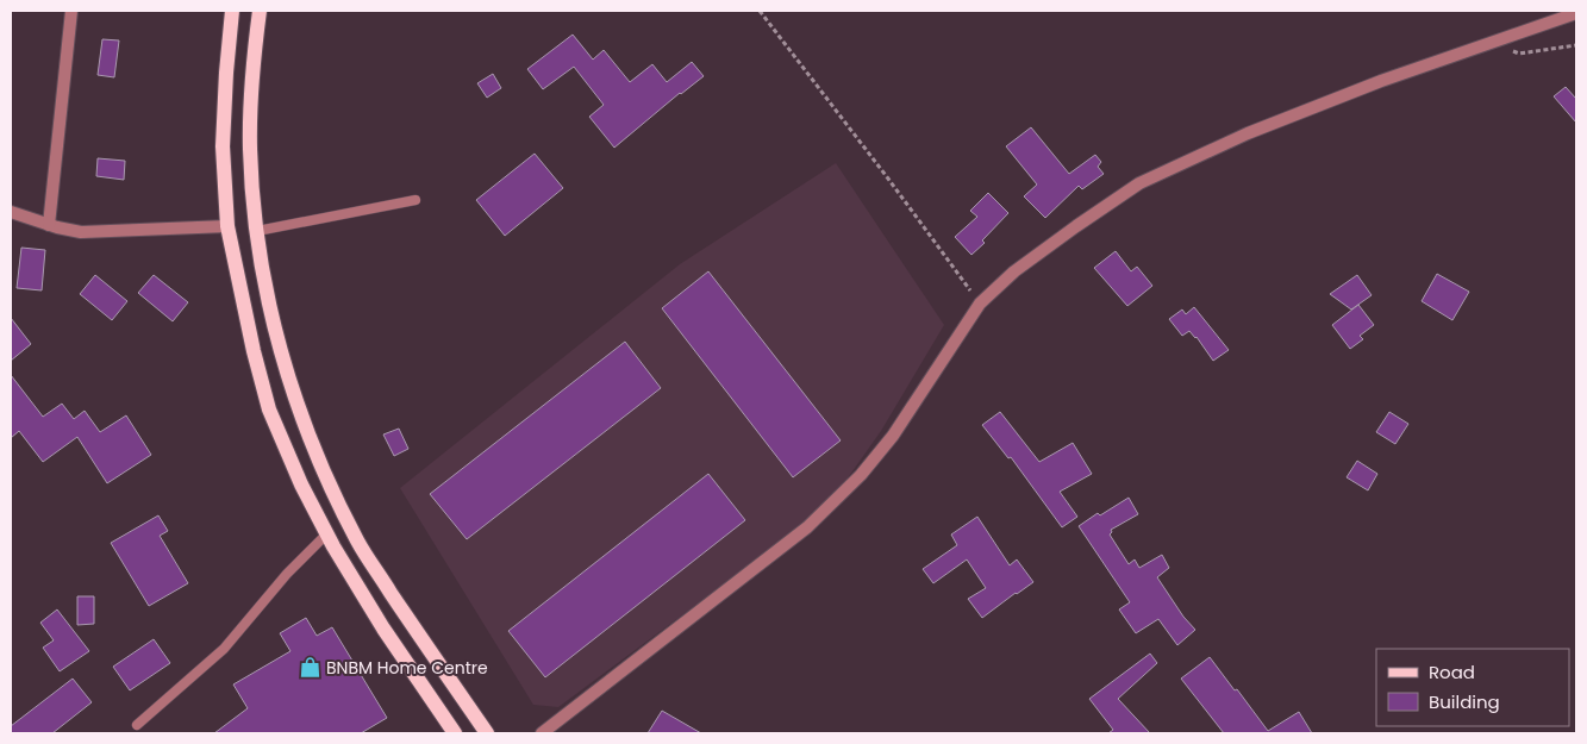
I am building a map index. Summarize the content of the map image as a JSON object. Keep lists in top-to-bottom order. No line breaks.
{"places":{"shop":["BNBM Home Centre"]},"legend":["Road","Building"]}
